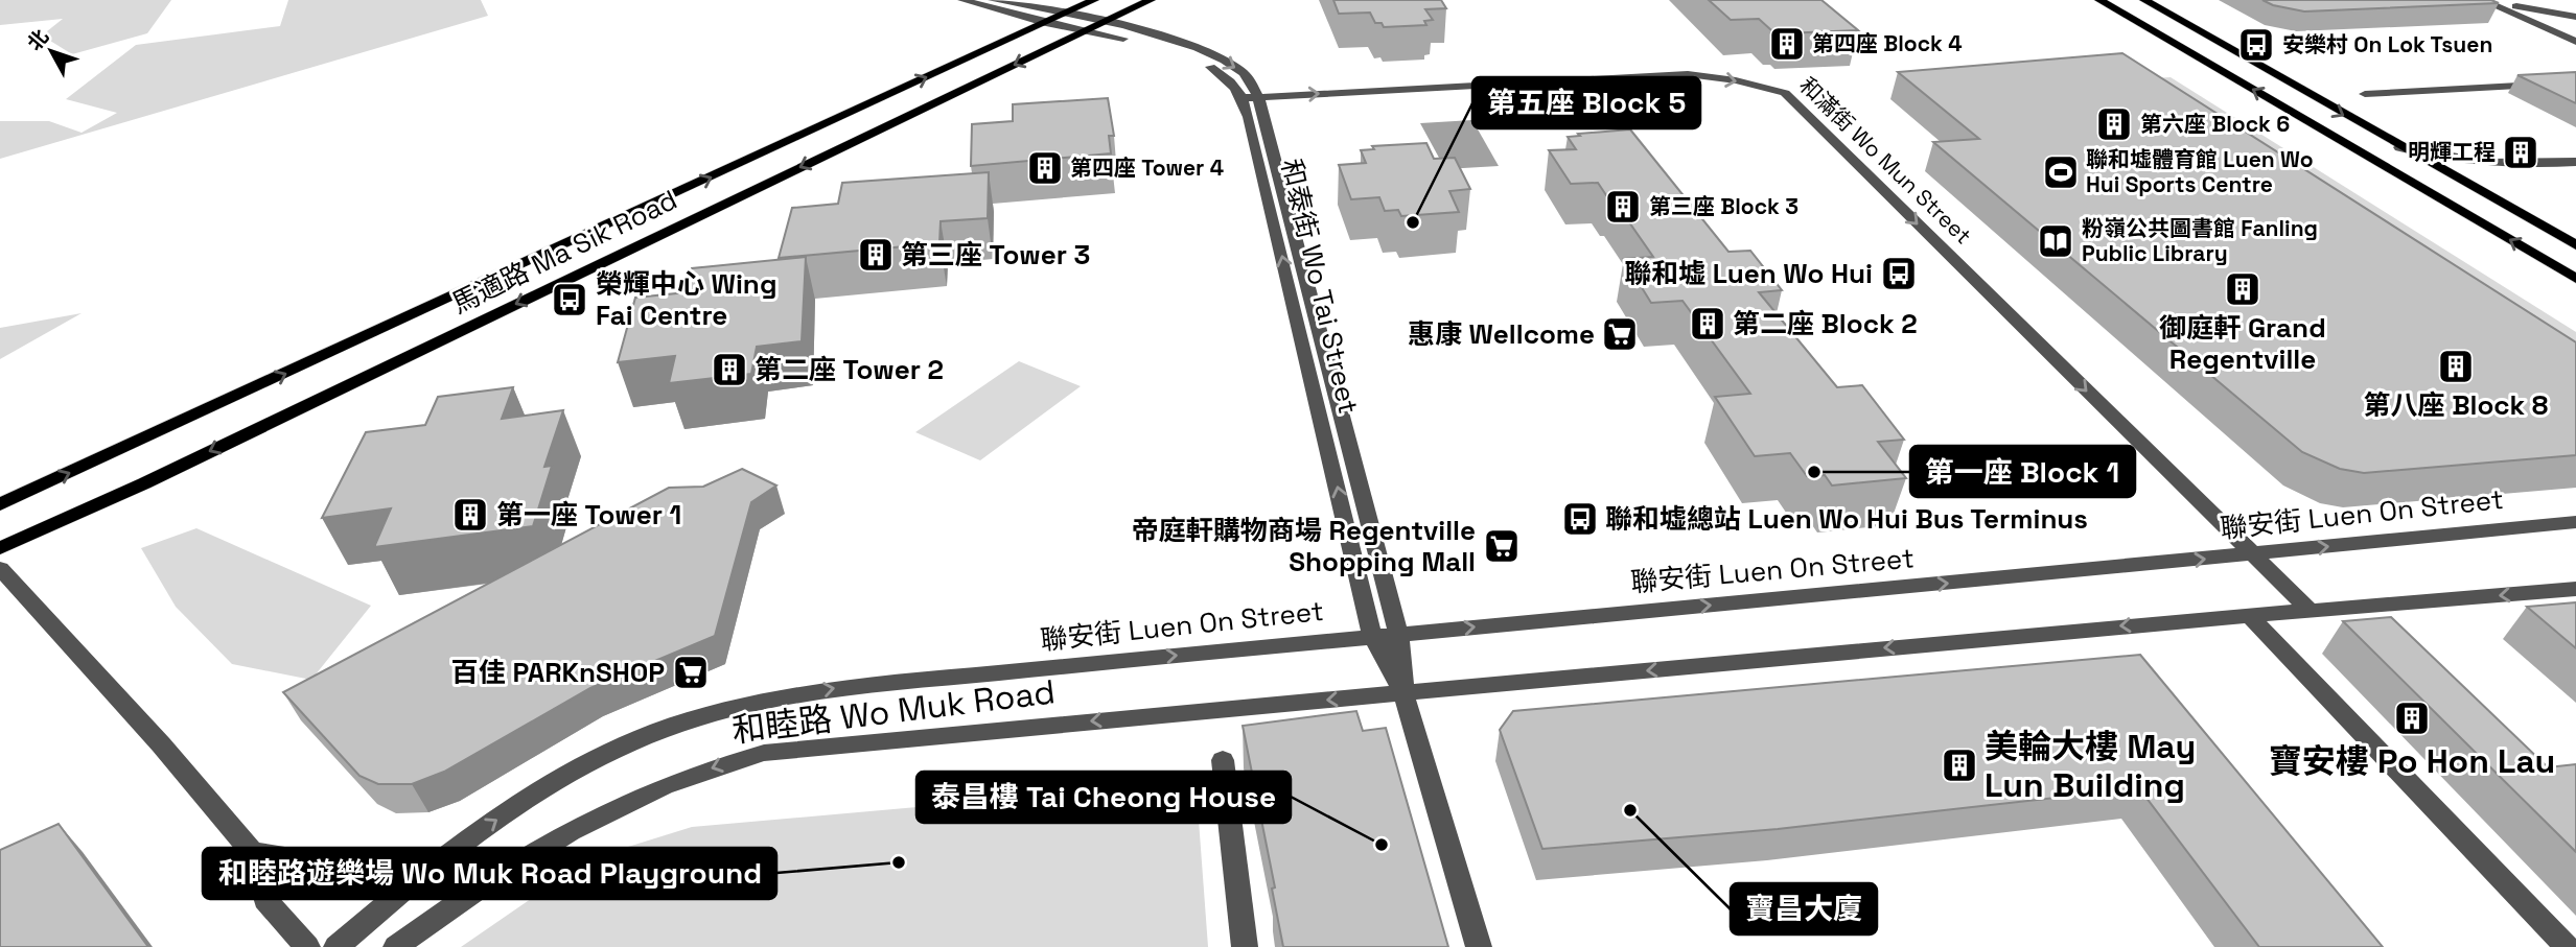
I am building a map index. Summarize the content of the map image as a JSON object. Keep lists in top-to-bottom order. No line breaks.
{"streets":{"main road":["馬適路 Ma Sik Road"],"street":["和滿街 Wo Mun Street","和泰街 Wo Tai Street","聯安街 Luen On Street","和睦路 Wo Muk Road"]},"crossings":[["和滿街 Wo Mun Street","和泰街 Wo Tai Street"],["和滿街 Wo Mun Street","聯安街 Luen On Street"],["馬適路 Ma Sik Road","和泰街 Wo Tai Street"],["和泰街 Wo Tai Street","聯安街 Luen On Street"],["和泰街 Wo Tai Street","和睦路 Wo Muk Road"],["聯安街 Luen On Street","和睦路 Wo Muk Road"]],"one_way":["和滿街 Wo Mun Street"],"places":{"building":["第四座 Block 4","第六座 Block 6","明輝工程","第四座 Tower 4","第三座 Block 3","第三座 Tower 3","御庭軒 Grand Regentville","第二座 Block 2","第八座 Block 8","第二座 Tower 2","第一座 Tower 1","寶安樓 Po Hon Lau","美輪大樓 May Lun Building"],"bus stop":["安樂村 On Lok Tsuen","聯和墟 Luen Wo Hui","榮輝中心 Wing Fai Centre","聯和墟總站 Luen Wo Hui Bus Terminus"],"sports":["聯和墟體育館 Luen Wo Hui Sports Centre"],"other":["第五座 Block 5","第一座 Block 1","寶昌大廈","泰昌樓 Tai Cheong House","和睦路遊樂場 Wo Muk Road Playground"],"library":["粉嶺公共圖書館 Fanling Public Library"],"supermarket":["惠康 Wellcome","帝庭軒購物商場 Regentville Shopping Mall","百佳 PARKnSHOP"]},"north":"top left"}
